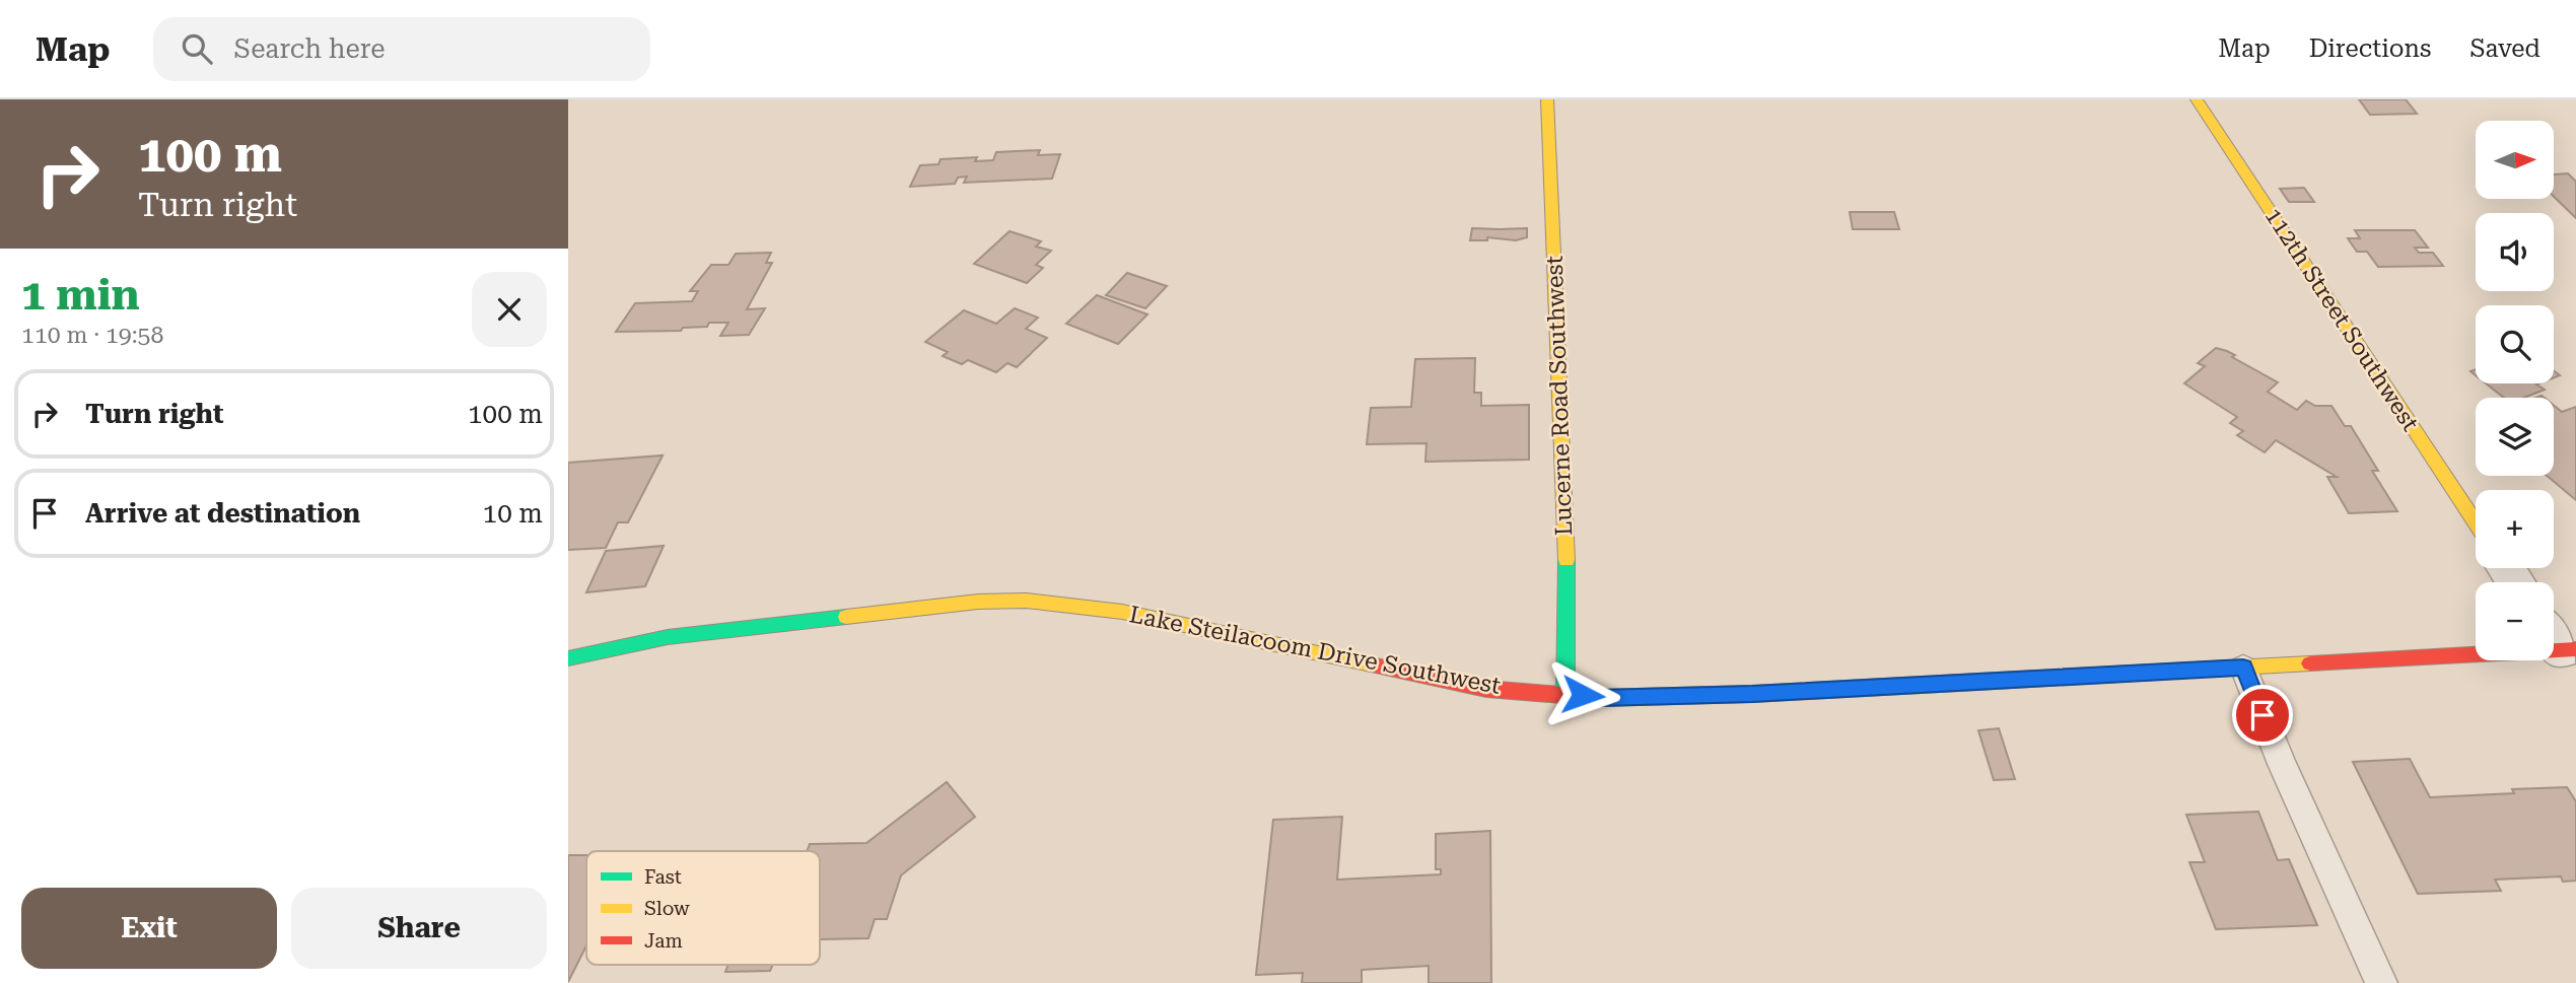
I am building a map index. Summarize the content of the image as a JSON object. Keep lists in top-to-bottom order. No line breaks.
{"streets":{"street":["112th Street Southwest","Lucerne Road Southwest","Lake Steilacoom Drive Southwest"]},"crossings":[["Lucerne Road Southwest","Lake Steilacoom Drive Southwest"]],"legend":["Fast","Slow","Jam"],"north":"right","page":{"header":"Map","search":"Search here","nav":["Map","Directions","Saved"],"turn":["100 m","Turn right"],"map_buttons":["+","−"],"heading":["1 min","110 m · 19:58"],"list":[{"name":"Turn right","value":"100 m"},{"name":"Arrive at destination","value":"10 m"}],"buttons":["Exit","Share"]}}
